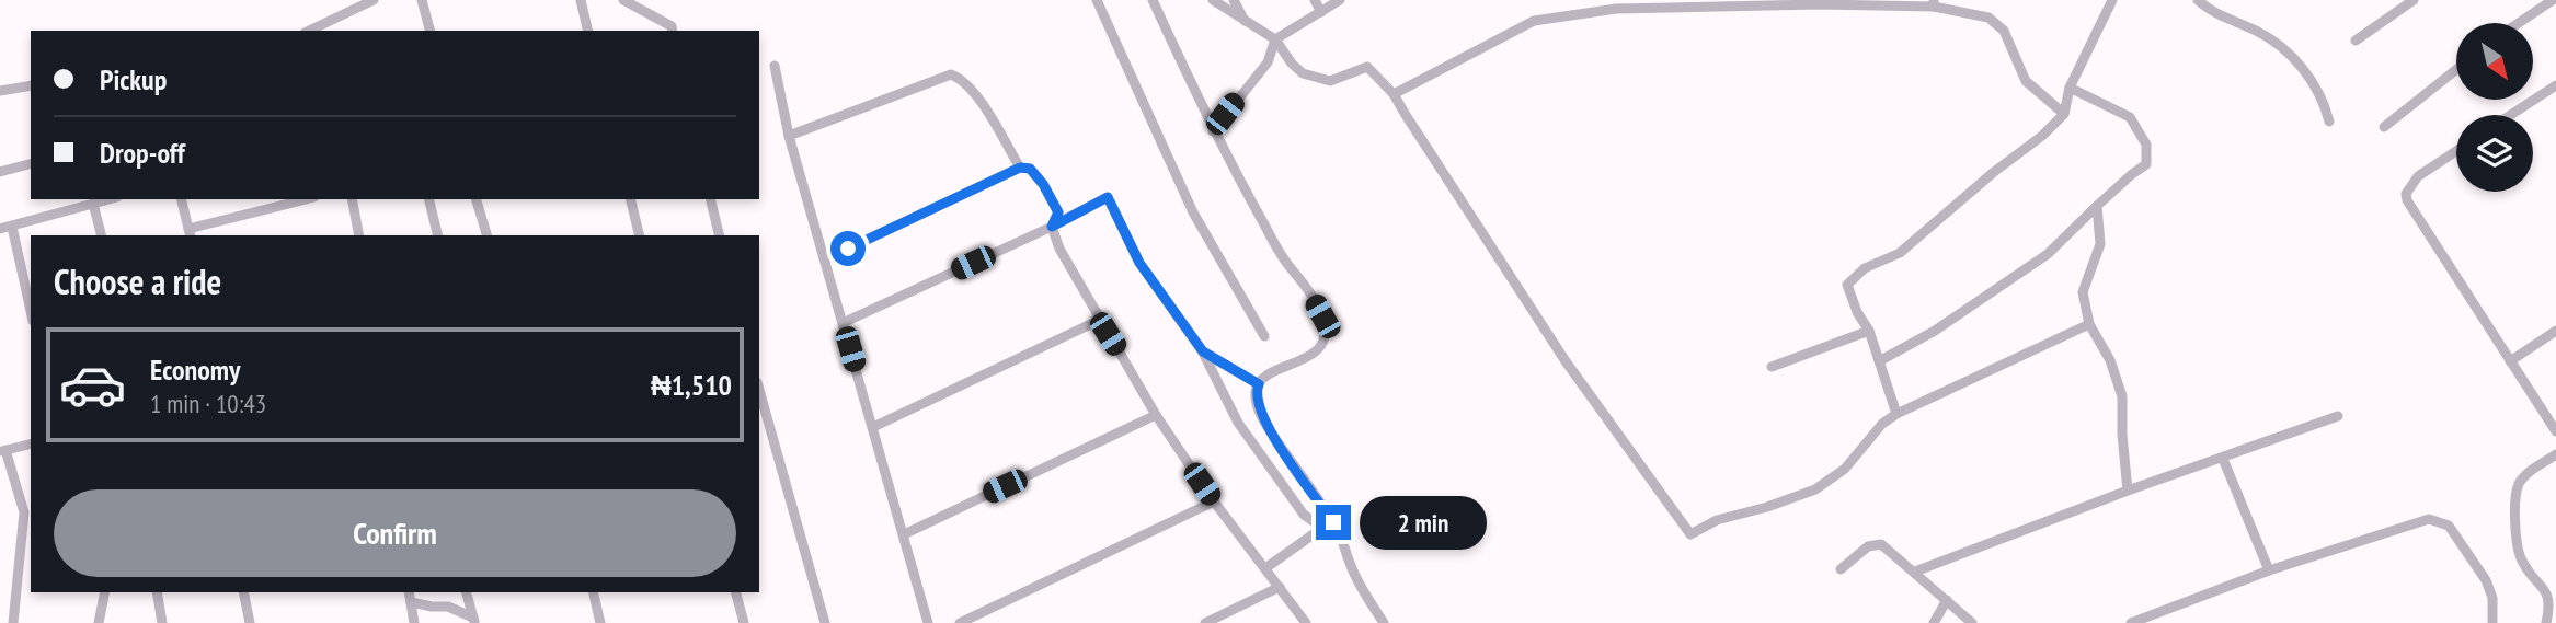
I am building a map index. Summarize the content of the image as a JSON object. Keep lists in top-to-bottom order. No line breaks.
{"north":"bottom right","page":{"banner":["Pickup","Drop-off"],"heading":"Choose a ride","list":[{"name":"Economy","note":"1 min · 10:43","value":"₦1,510"}],"buttons":"Confirm","bubble":"2 min"}}
